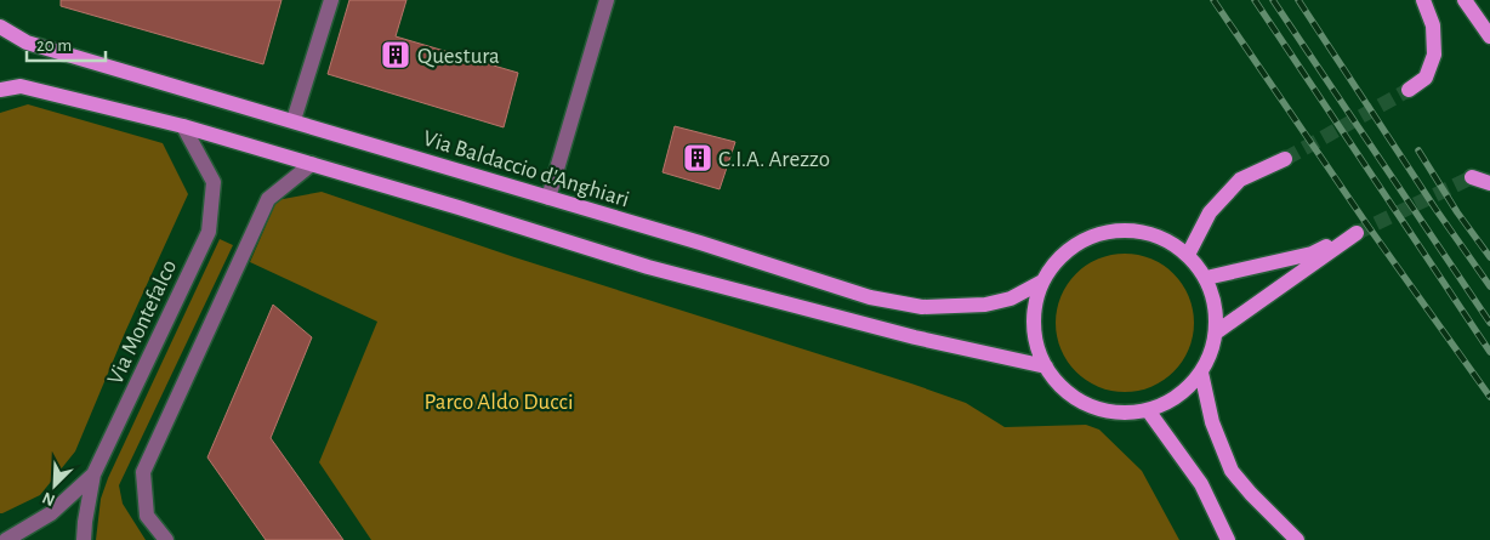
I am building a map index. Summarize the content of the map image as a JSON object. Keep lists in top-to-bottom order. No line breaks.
{"streets":{"main road":["Via Baldaccio d'Anghiari"],"street":["Via Montefalco"]},"parks":["Parco Aldo Ducci"],"places":{"building":["Questura","C.I.A. Arezzo"]},"scale_bar":"20 m","north":"bottom left"}
